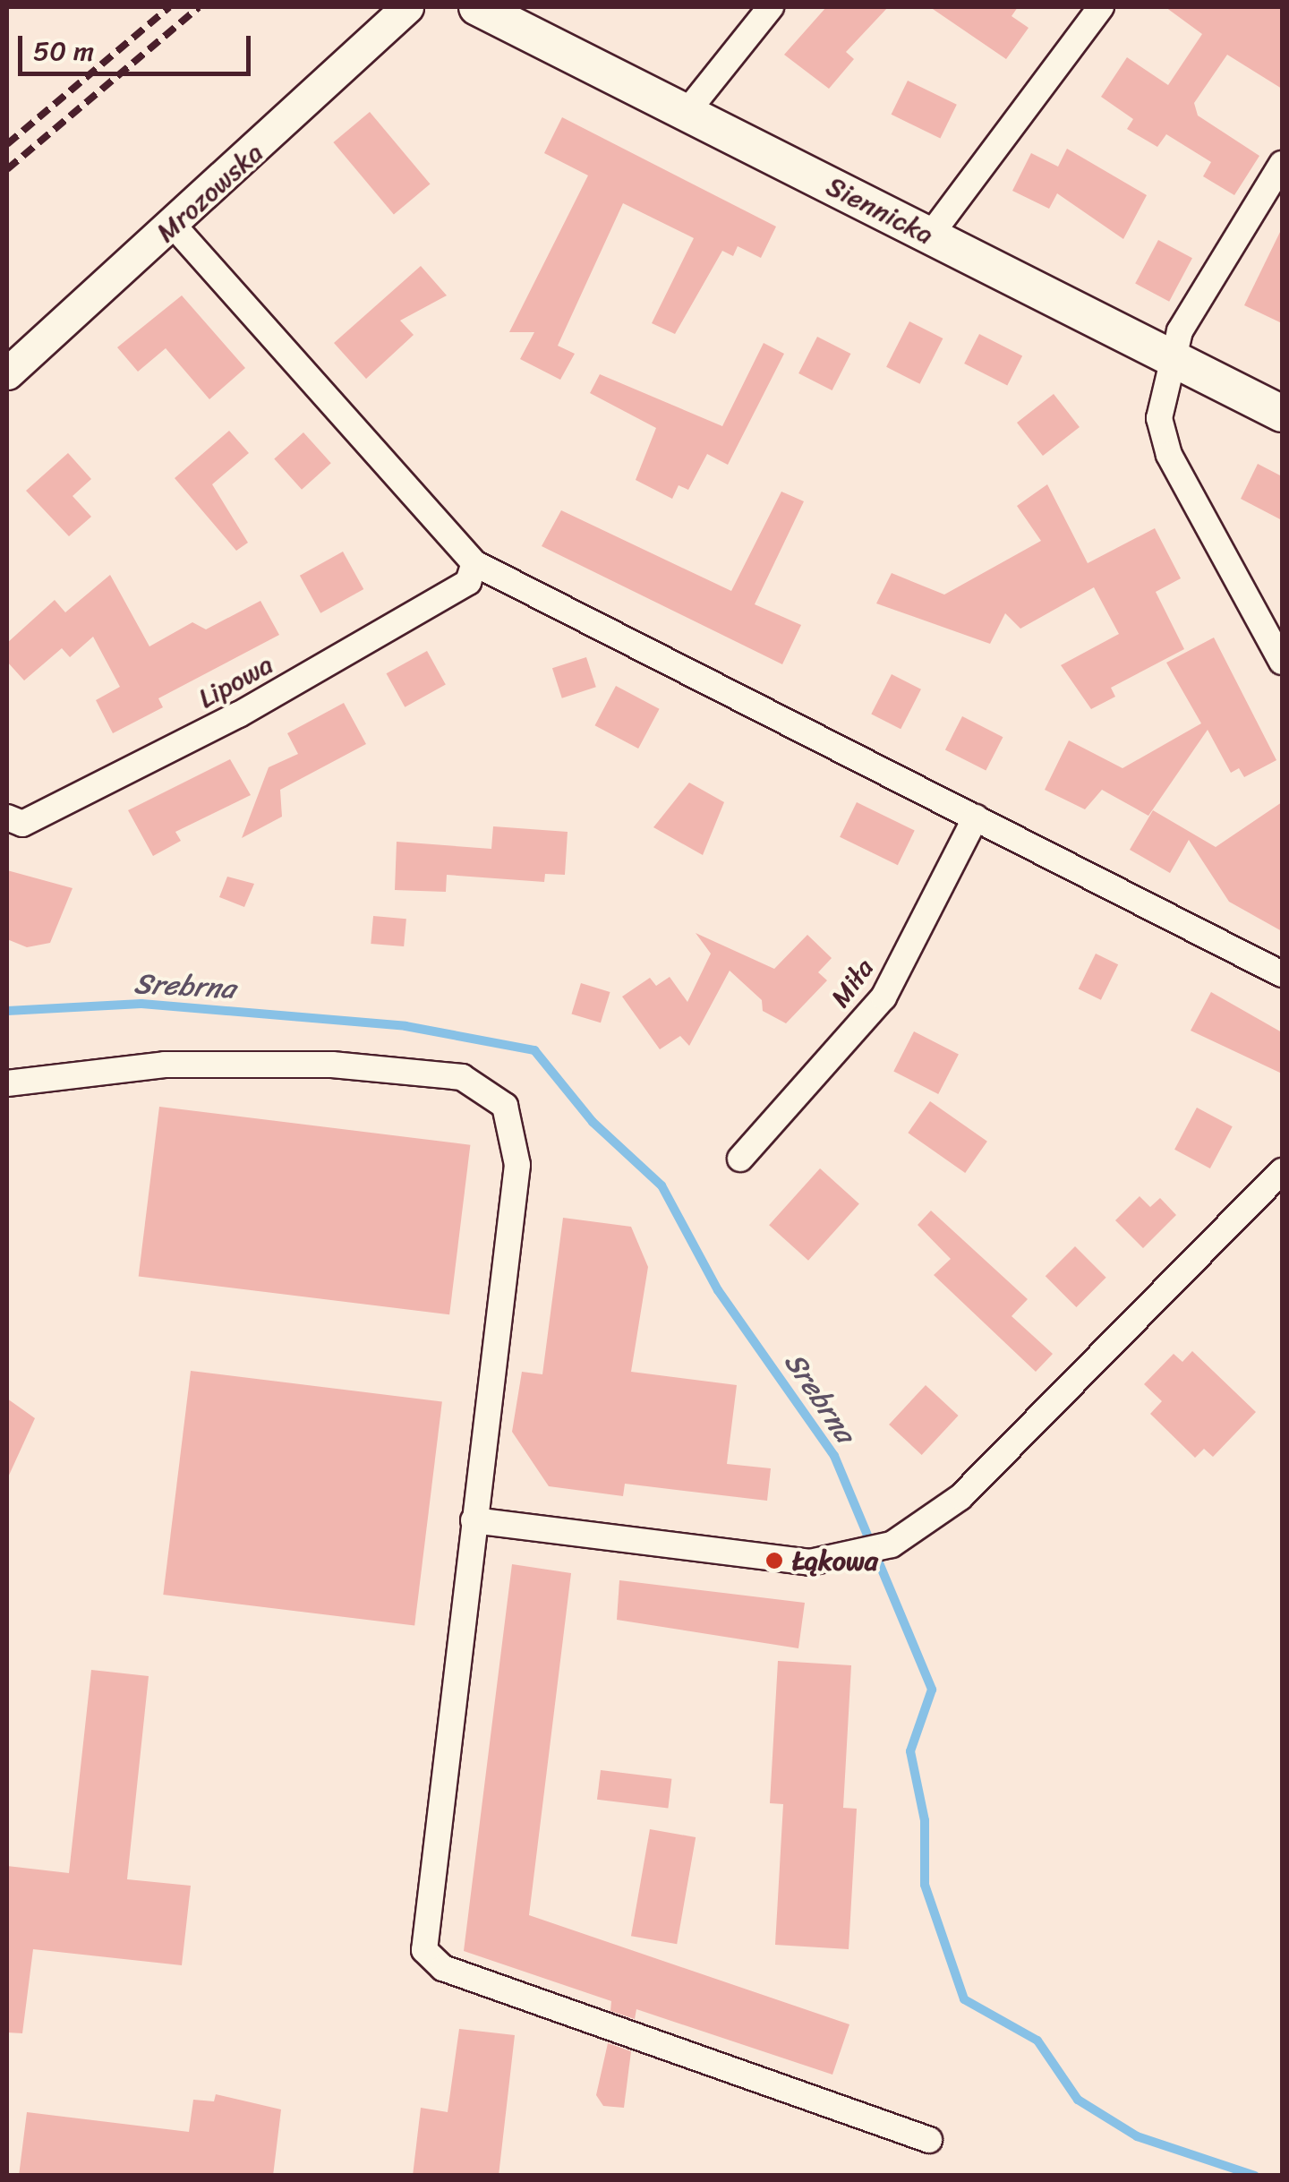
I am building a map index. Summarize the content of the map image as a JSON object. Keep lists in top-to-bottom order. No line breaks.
{"streets":{"main road":["Siennicka"],"street":["Mrozowska","Lipowa","Miła"]},"water":["Srebrna"],"places":["Łąkowa"],"scale_bar":"50 m"}
